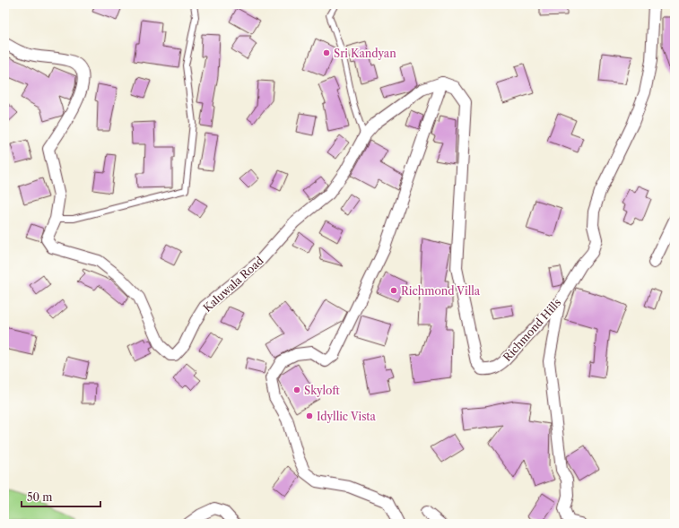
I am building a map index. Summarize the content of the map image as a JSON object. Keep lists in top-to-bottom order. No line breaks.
{"streets":{"street":["Kaluwala Road","Richmond Hills"]},"places":["Sri Kandyan","Richmond Villa","Skyloft","Idyllic Vista"],"scale_bar":"50 m"}
